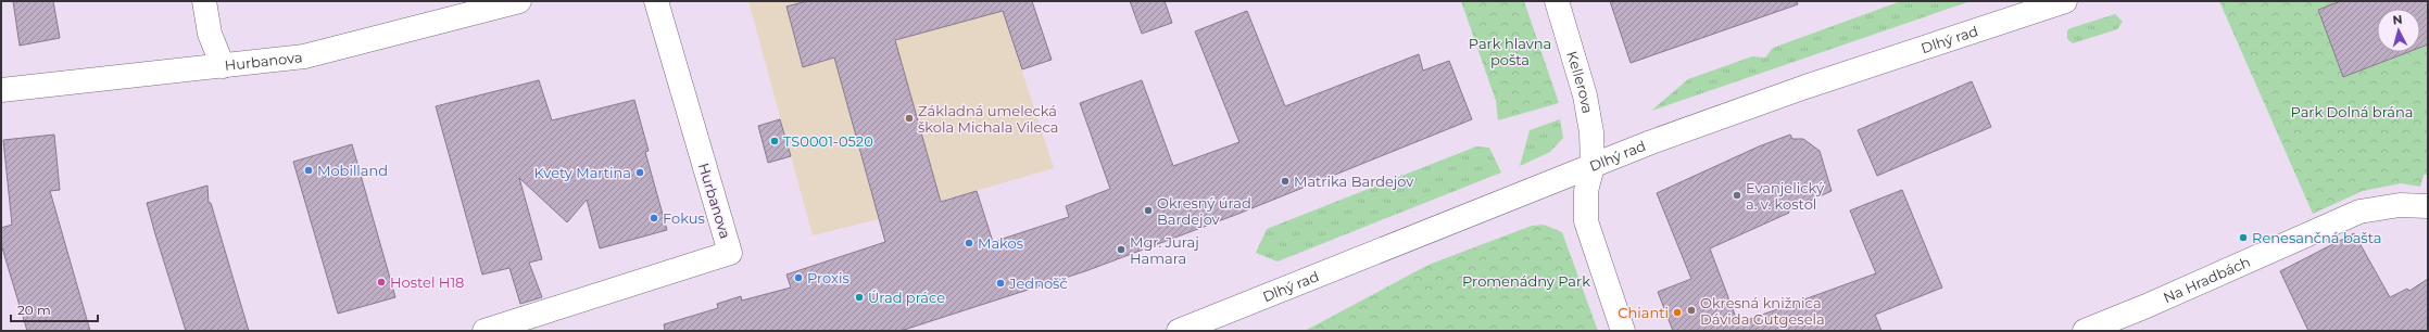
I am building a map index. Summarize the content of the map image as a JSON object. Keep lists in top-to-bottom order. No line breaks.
{"streets":{"street":["Dlhý rad","Hurbanova","Kellerova","Na Hradbách"]},"crossings":[["Dlhý rad","Kellerova"]],"parks":["Park hlavna pošta","Park Dolná brána","Promenádny Park"],"places":["Základná umelecká škola Michala Vileca","TS0001-0520","Mobilland","Kvety Martina","Matrika Bardejov","Evanjelický a. v. kostol","Okresný úrad Bardejov","Fokus","Renesančná bašta","Makos","Mgr. Juraj Hamara","Proxis","Hostel H18","Jednošč","Úrad práce","Okresná knižnica Dávida Gutgesela","Chianti"],"scale_bar":"20 m","north":"top"}
